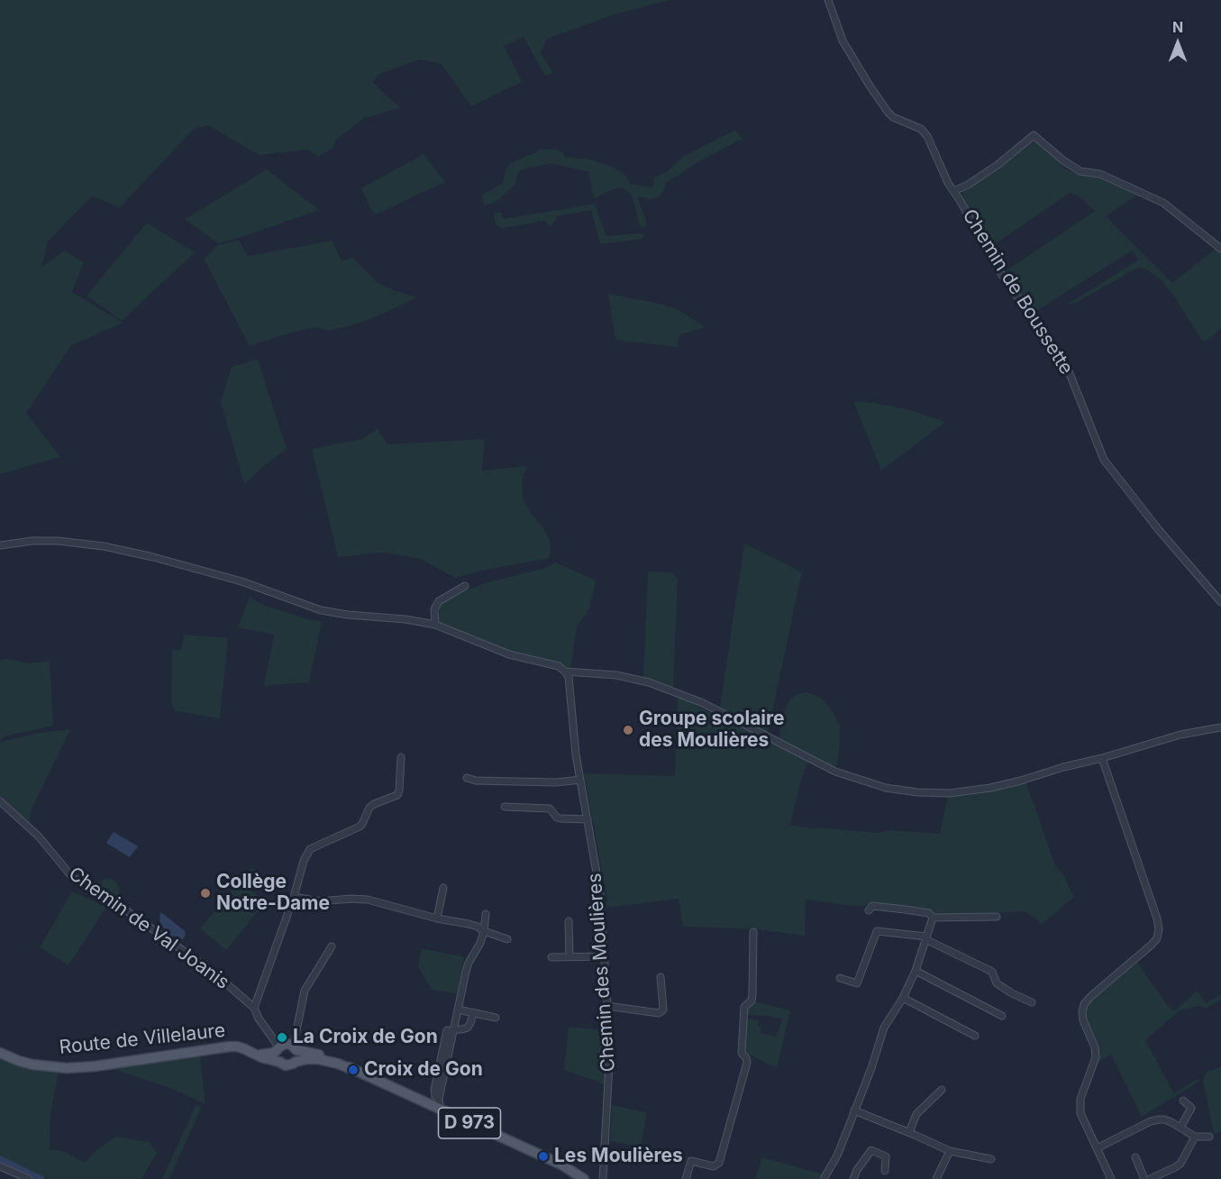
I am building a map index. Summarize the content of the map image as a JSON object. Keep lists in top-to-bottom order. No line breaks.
{"streets":{"main road":["Route de Villelaure","D 973"],"street":["Chemin de Boussette","Chemin de Val Joanis","Chemin des Moulières"]},"crossings":[["Chemin de Val Joanis","Route de Villelaure"]],"places":["Groupe scolaire des Moulières","Collège Notre-Dame","La Croix de Gon","Croix de Gon","Les Moulières"],"north":"top"}
